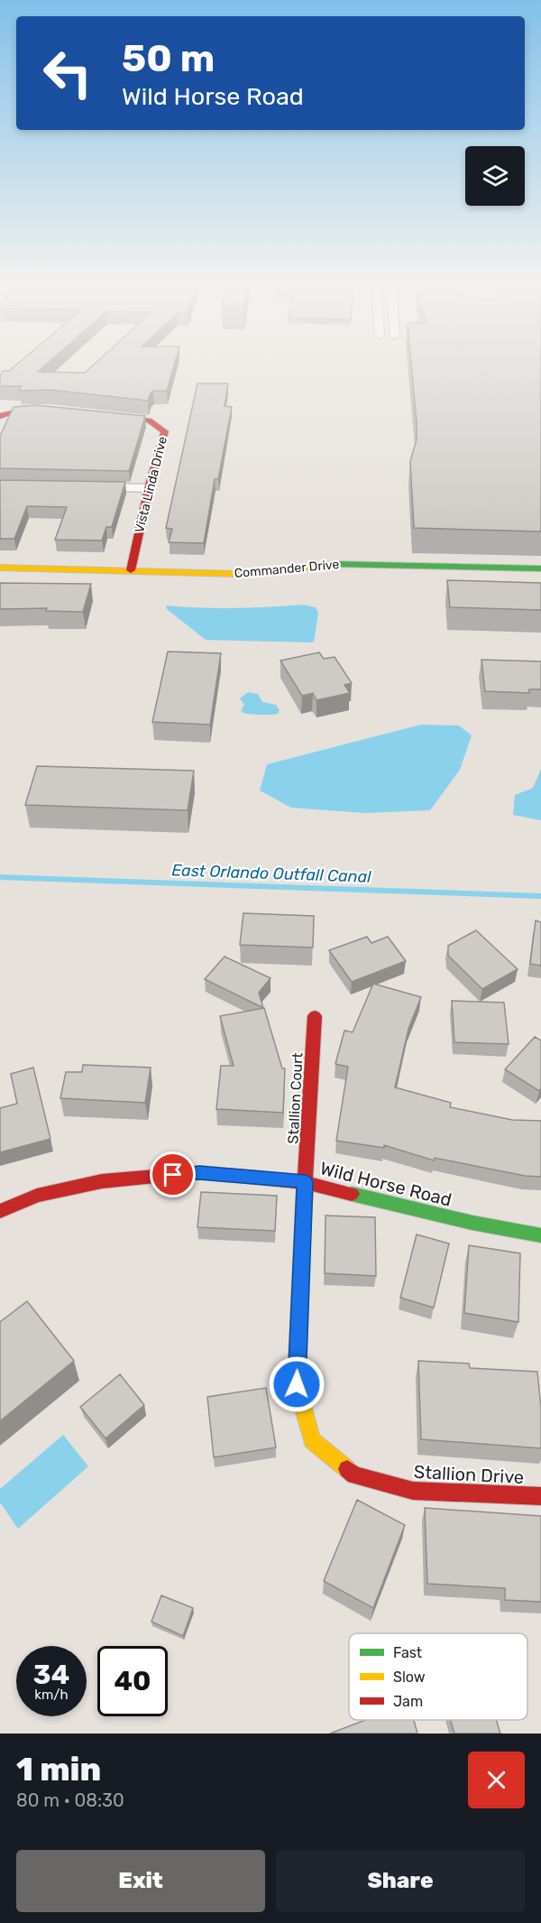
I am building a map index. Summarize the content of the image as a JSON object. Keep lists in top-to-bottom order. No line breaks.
{"streets":{"street":["Vista Linda Drive","Commander Drive","Stallion Court","Wild Horse Road","Stallion Drive"]},"crossings":[["Vista Linda Drive","Commander Drive"],["Stallion Court","Wild Horse Road"],["Stallion Court","Stallion Drive"],["Wild Horse Road","Stallion Drive"]],"water":["East Orlando Outfall Canal"],"legend":["Fast","Slow","Jam"],"page":{"turn":["50 m","Wild Horse Road"],"speed":"34 km/h","limit":"40","heading":["1 min","80 m · 08:30"],"buttons":["Exit","Share"]}}
